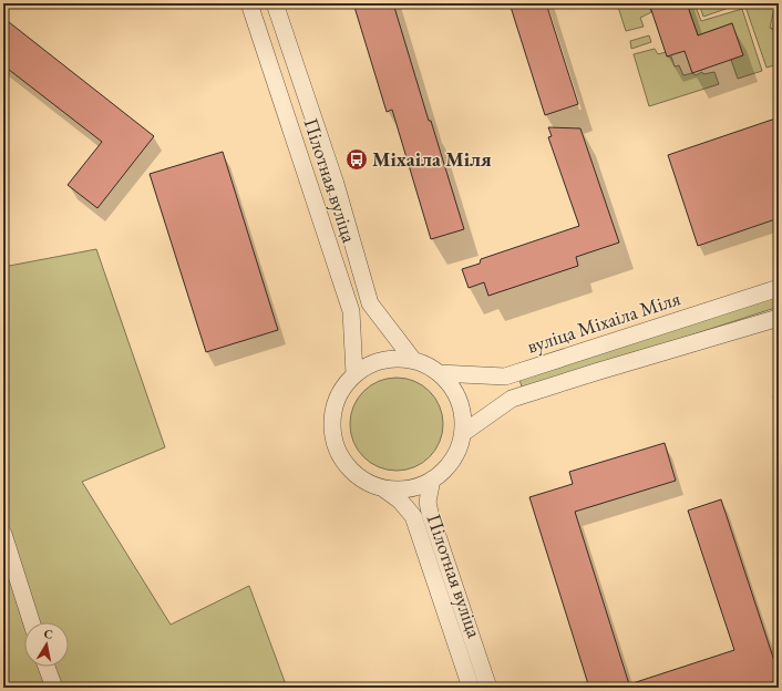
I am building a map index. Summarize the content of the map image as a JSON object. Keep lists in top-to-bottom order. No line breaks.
{"streets":{"street":["Пілотная вуліца","вуліца Міхаіла Міля"]},"crossings":[["Пілотная вуліца","вуліца Міхаіла Міля"]],"places":{"bus stop":["Міхаіла Міля"]},"north":"top"}
